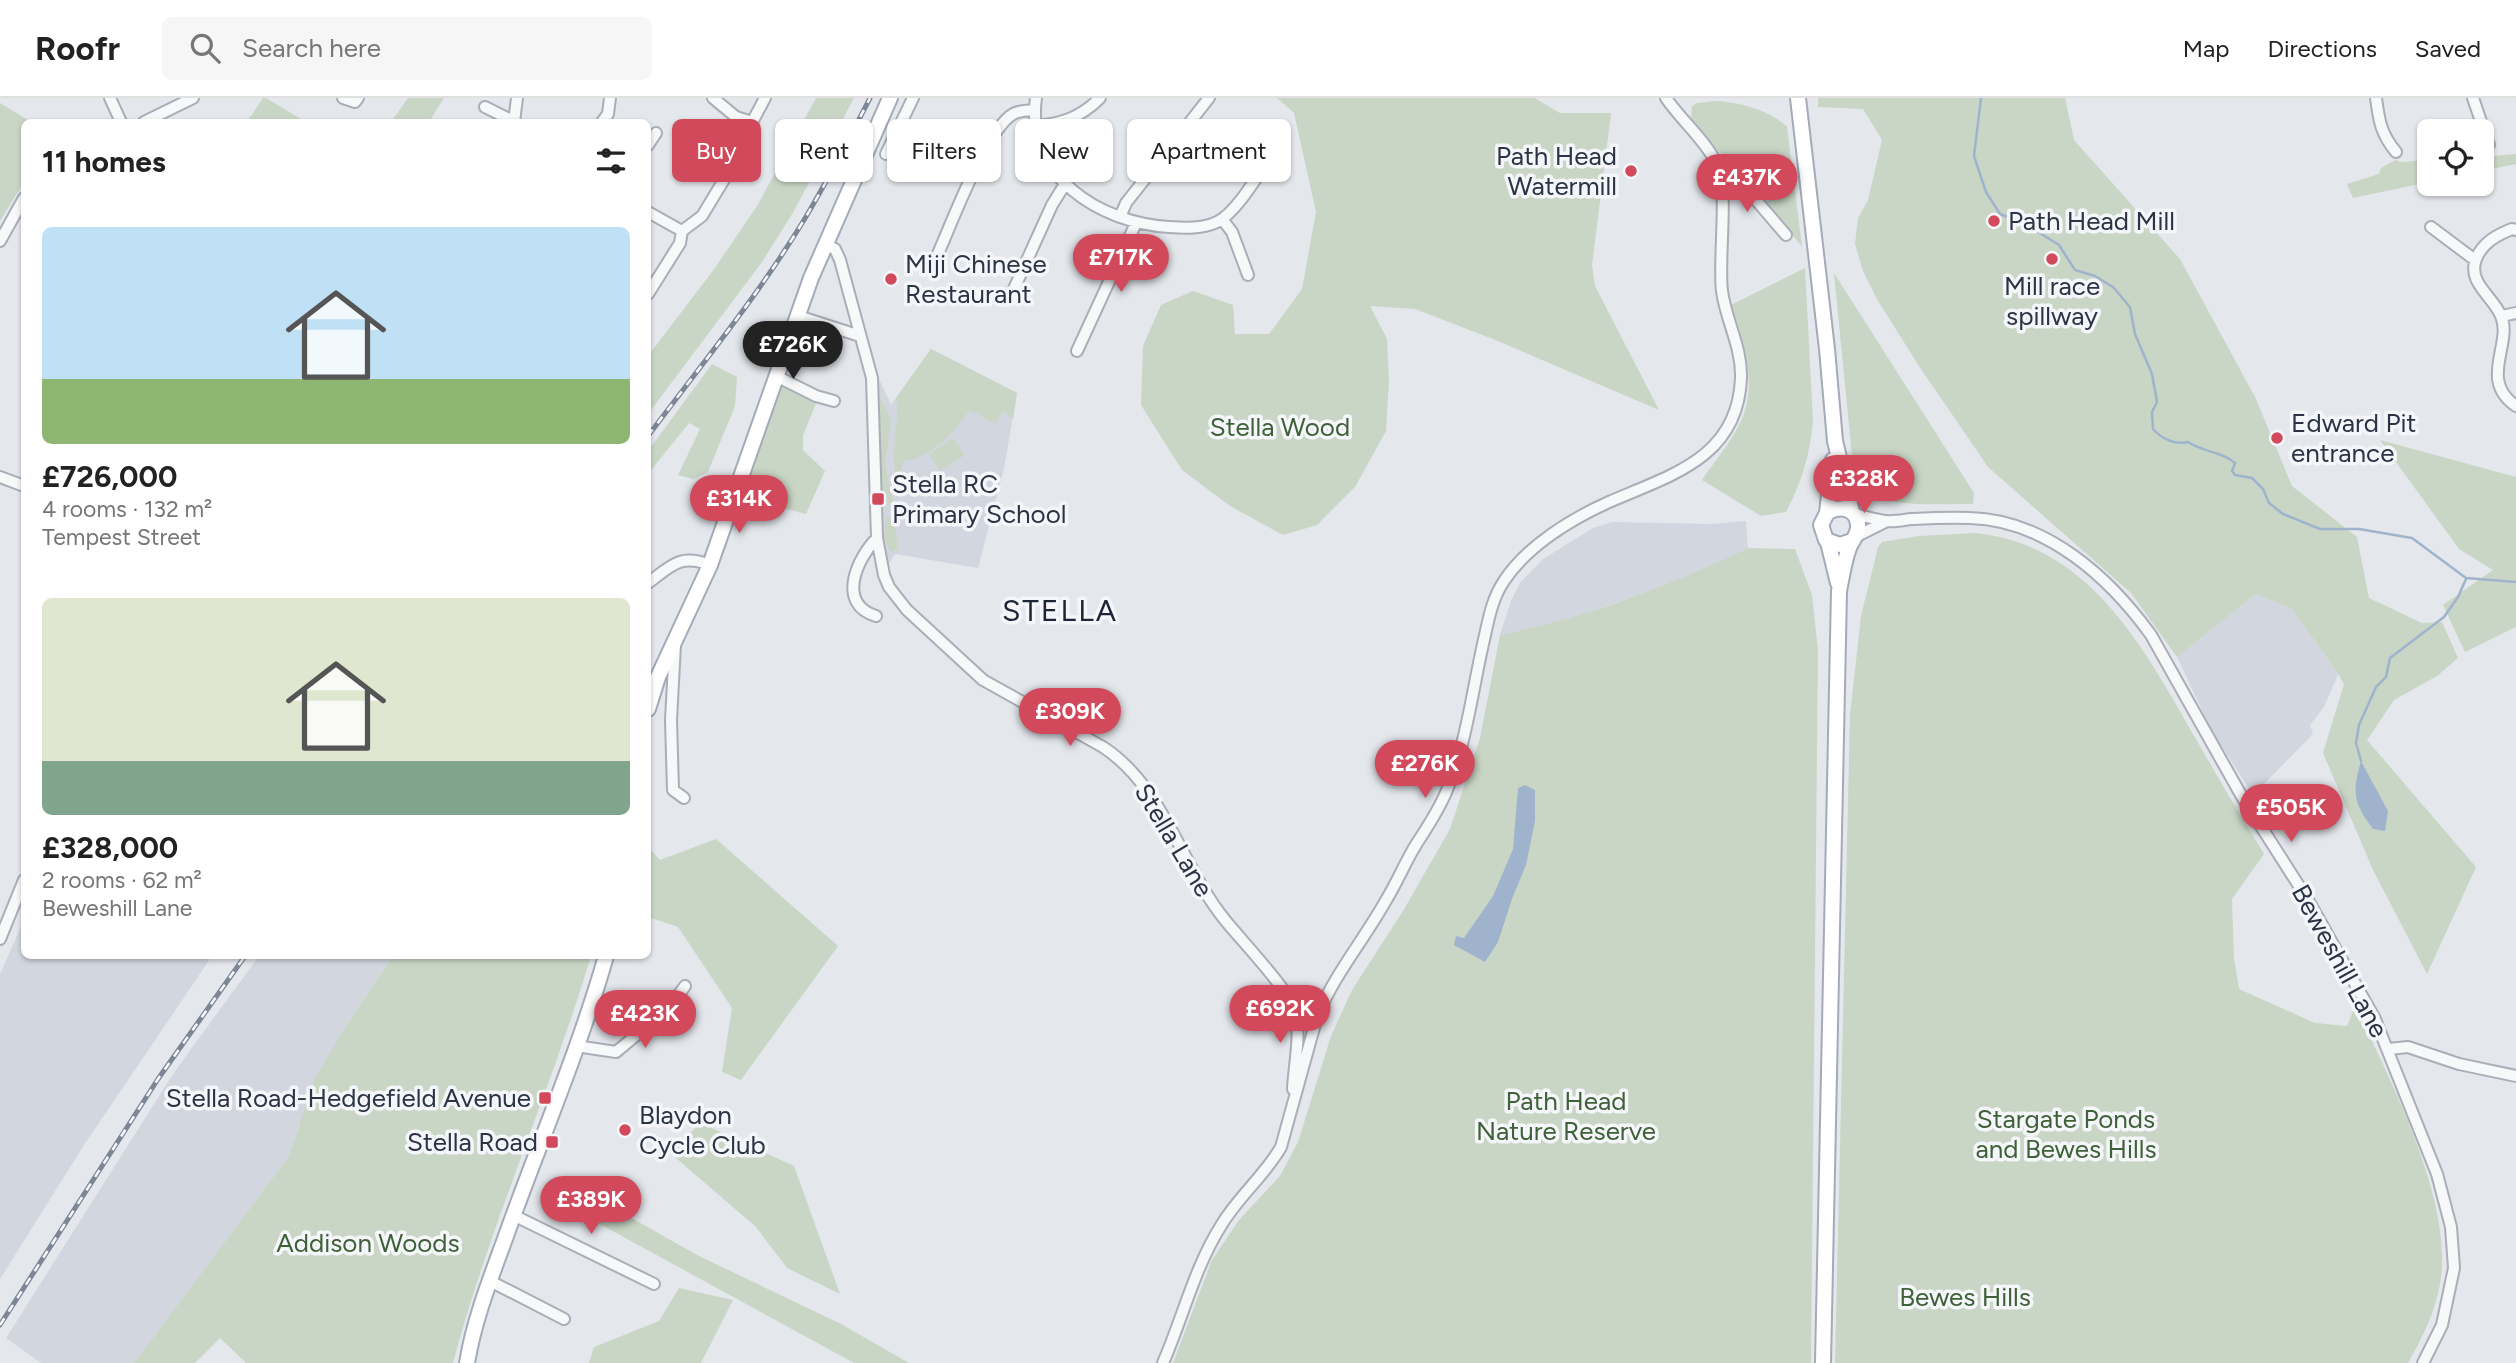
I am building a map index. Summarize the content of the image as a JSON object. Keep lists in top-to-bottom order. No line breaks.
{"streets":{"street":["Stella Lane","Beweshill Lane"]},"districts":["STELLA"],"parks":["Stella Wood","Path Head Nature Reserve","Stargate Ponds and Bewes Hills","Addison Woods","Bewes Hills"],"places":{"other":["Path Head Watermill","Path Head Mill","Mill race spillway","Miji Chinese Restaurant","Edward Pit entrance","Blaydon Cycle Club"],"transit":["Stella RC Primary School","Stella Road-Hedgefield Avenue","Stella Road"]},"page":{"header":"Roofr","search":"Search here","nav":["Map","Directions","Saved"],"chip":["Buy","Rent","Filters","New","Apartment"],"heading":"11 homes","price":["£437K","£717K","£726K","£328K","£314K","£309K","£276K","£505K","£692K","£423K","£389K"],"list":[{"name":"£726,000","note":"4 rooms · 132 m² · Tempest Street"},{"name":"£328,000","note":"2 rooms · 62 m² · Beweshill Lane"}]}}
